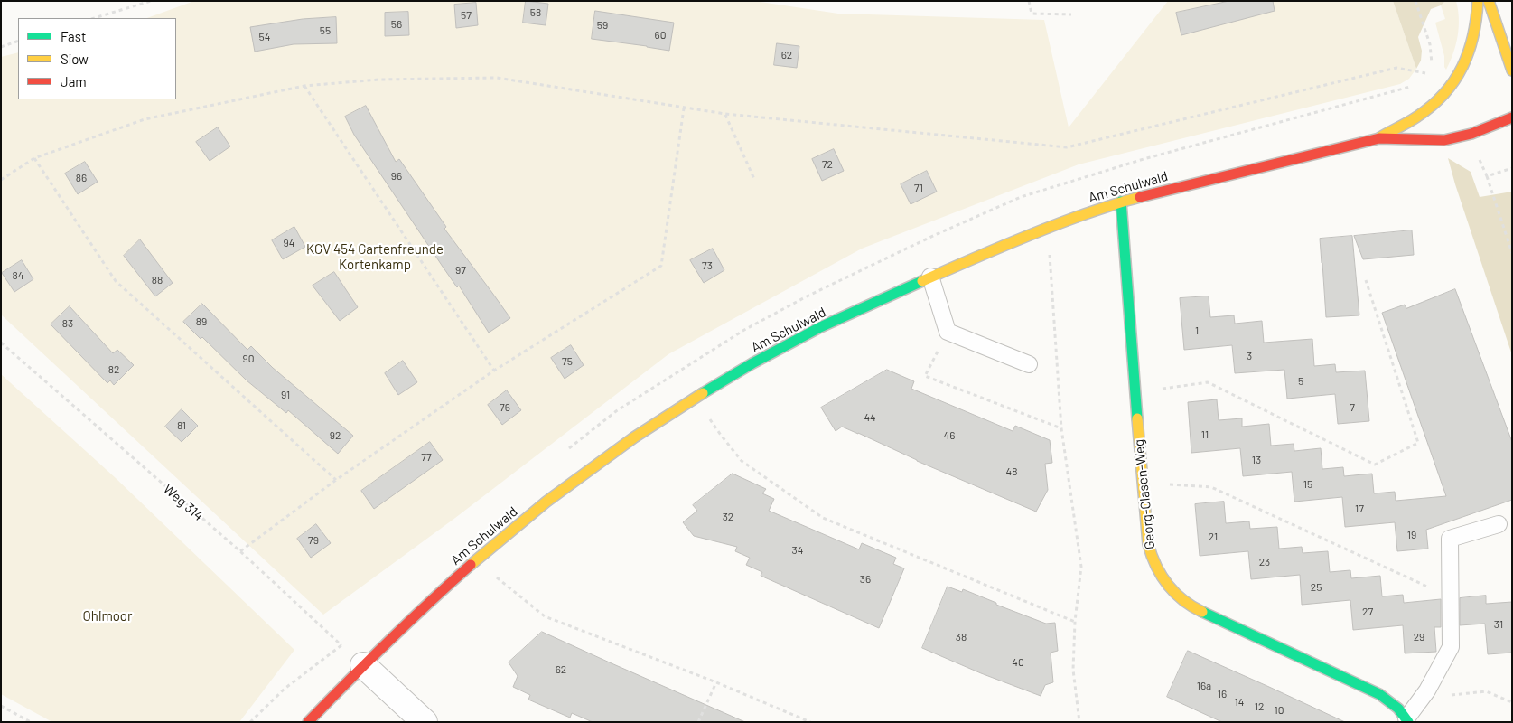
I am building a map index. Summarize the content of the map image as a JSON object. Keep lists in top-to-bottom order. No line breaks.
{"streets":{"street":["Am Schulwald","Georg-Clasen-Weg"],"path":["Weg 314"]},"crossings":[["Am Schulwald","Georg-Clasen-Weg"],["Am Schulwald","Weg 314"]],"parks":["KGV 454 Gartenfreunde Kortenkamp","Ohlmoor"],"house_numbers":["58","57","56","59","55","60","54","62","72","96","86","71","94","73","97","84","88","89","83","1","3","90","75","82","5","91","76","7","44","81","11","92","46","77","13","48","15","17","32","19","21","79","34","23","36","25","27","31","38","29","40","62","16a","16","14","12","10"],"legend":["Fast","Slow","Jam"]}
